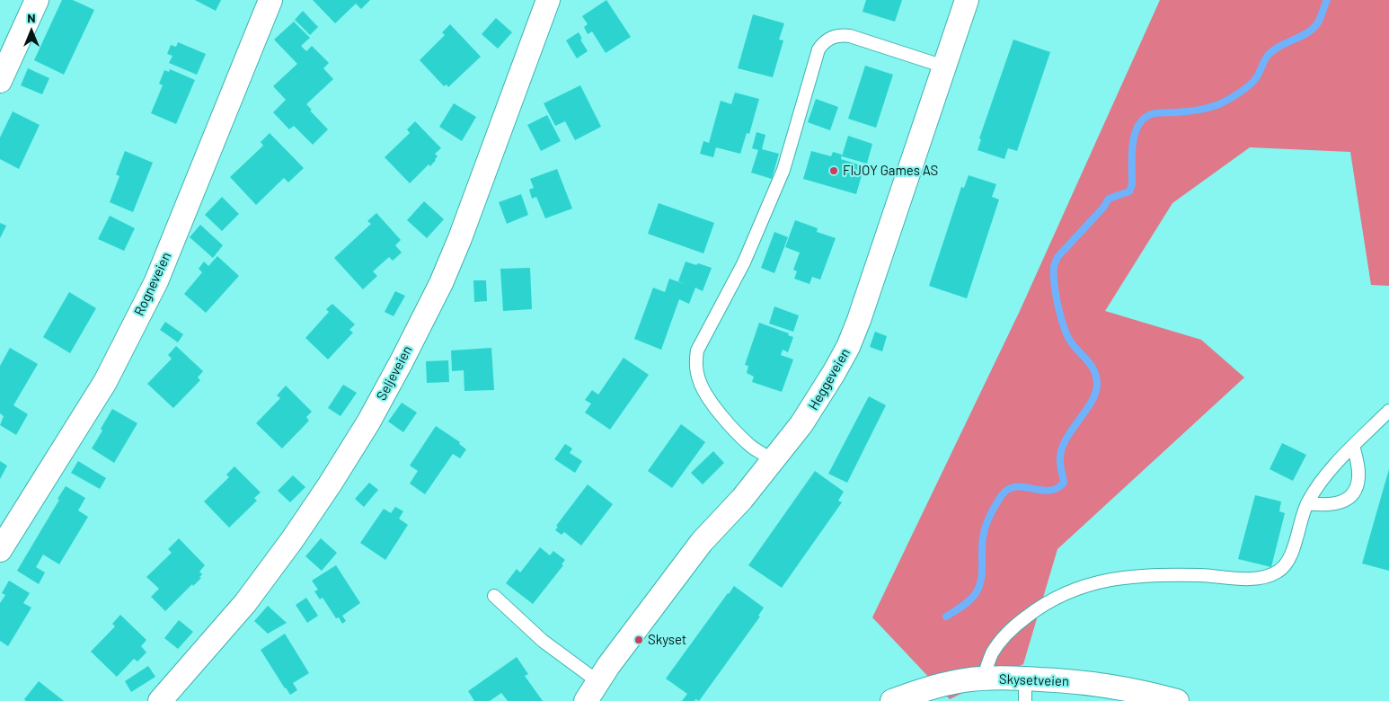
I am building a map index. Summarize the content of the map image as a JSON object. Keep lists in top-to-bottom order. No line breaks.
{"streets":{"street":["Rogneveien","Seljeveien","Heggeveien","Skysetveien"]},"places":["FIJOY Games AS","Skyset"],"north":"top"}
